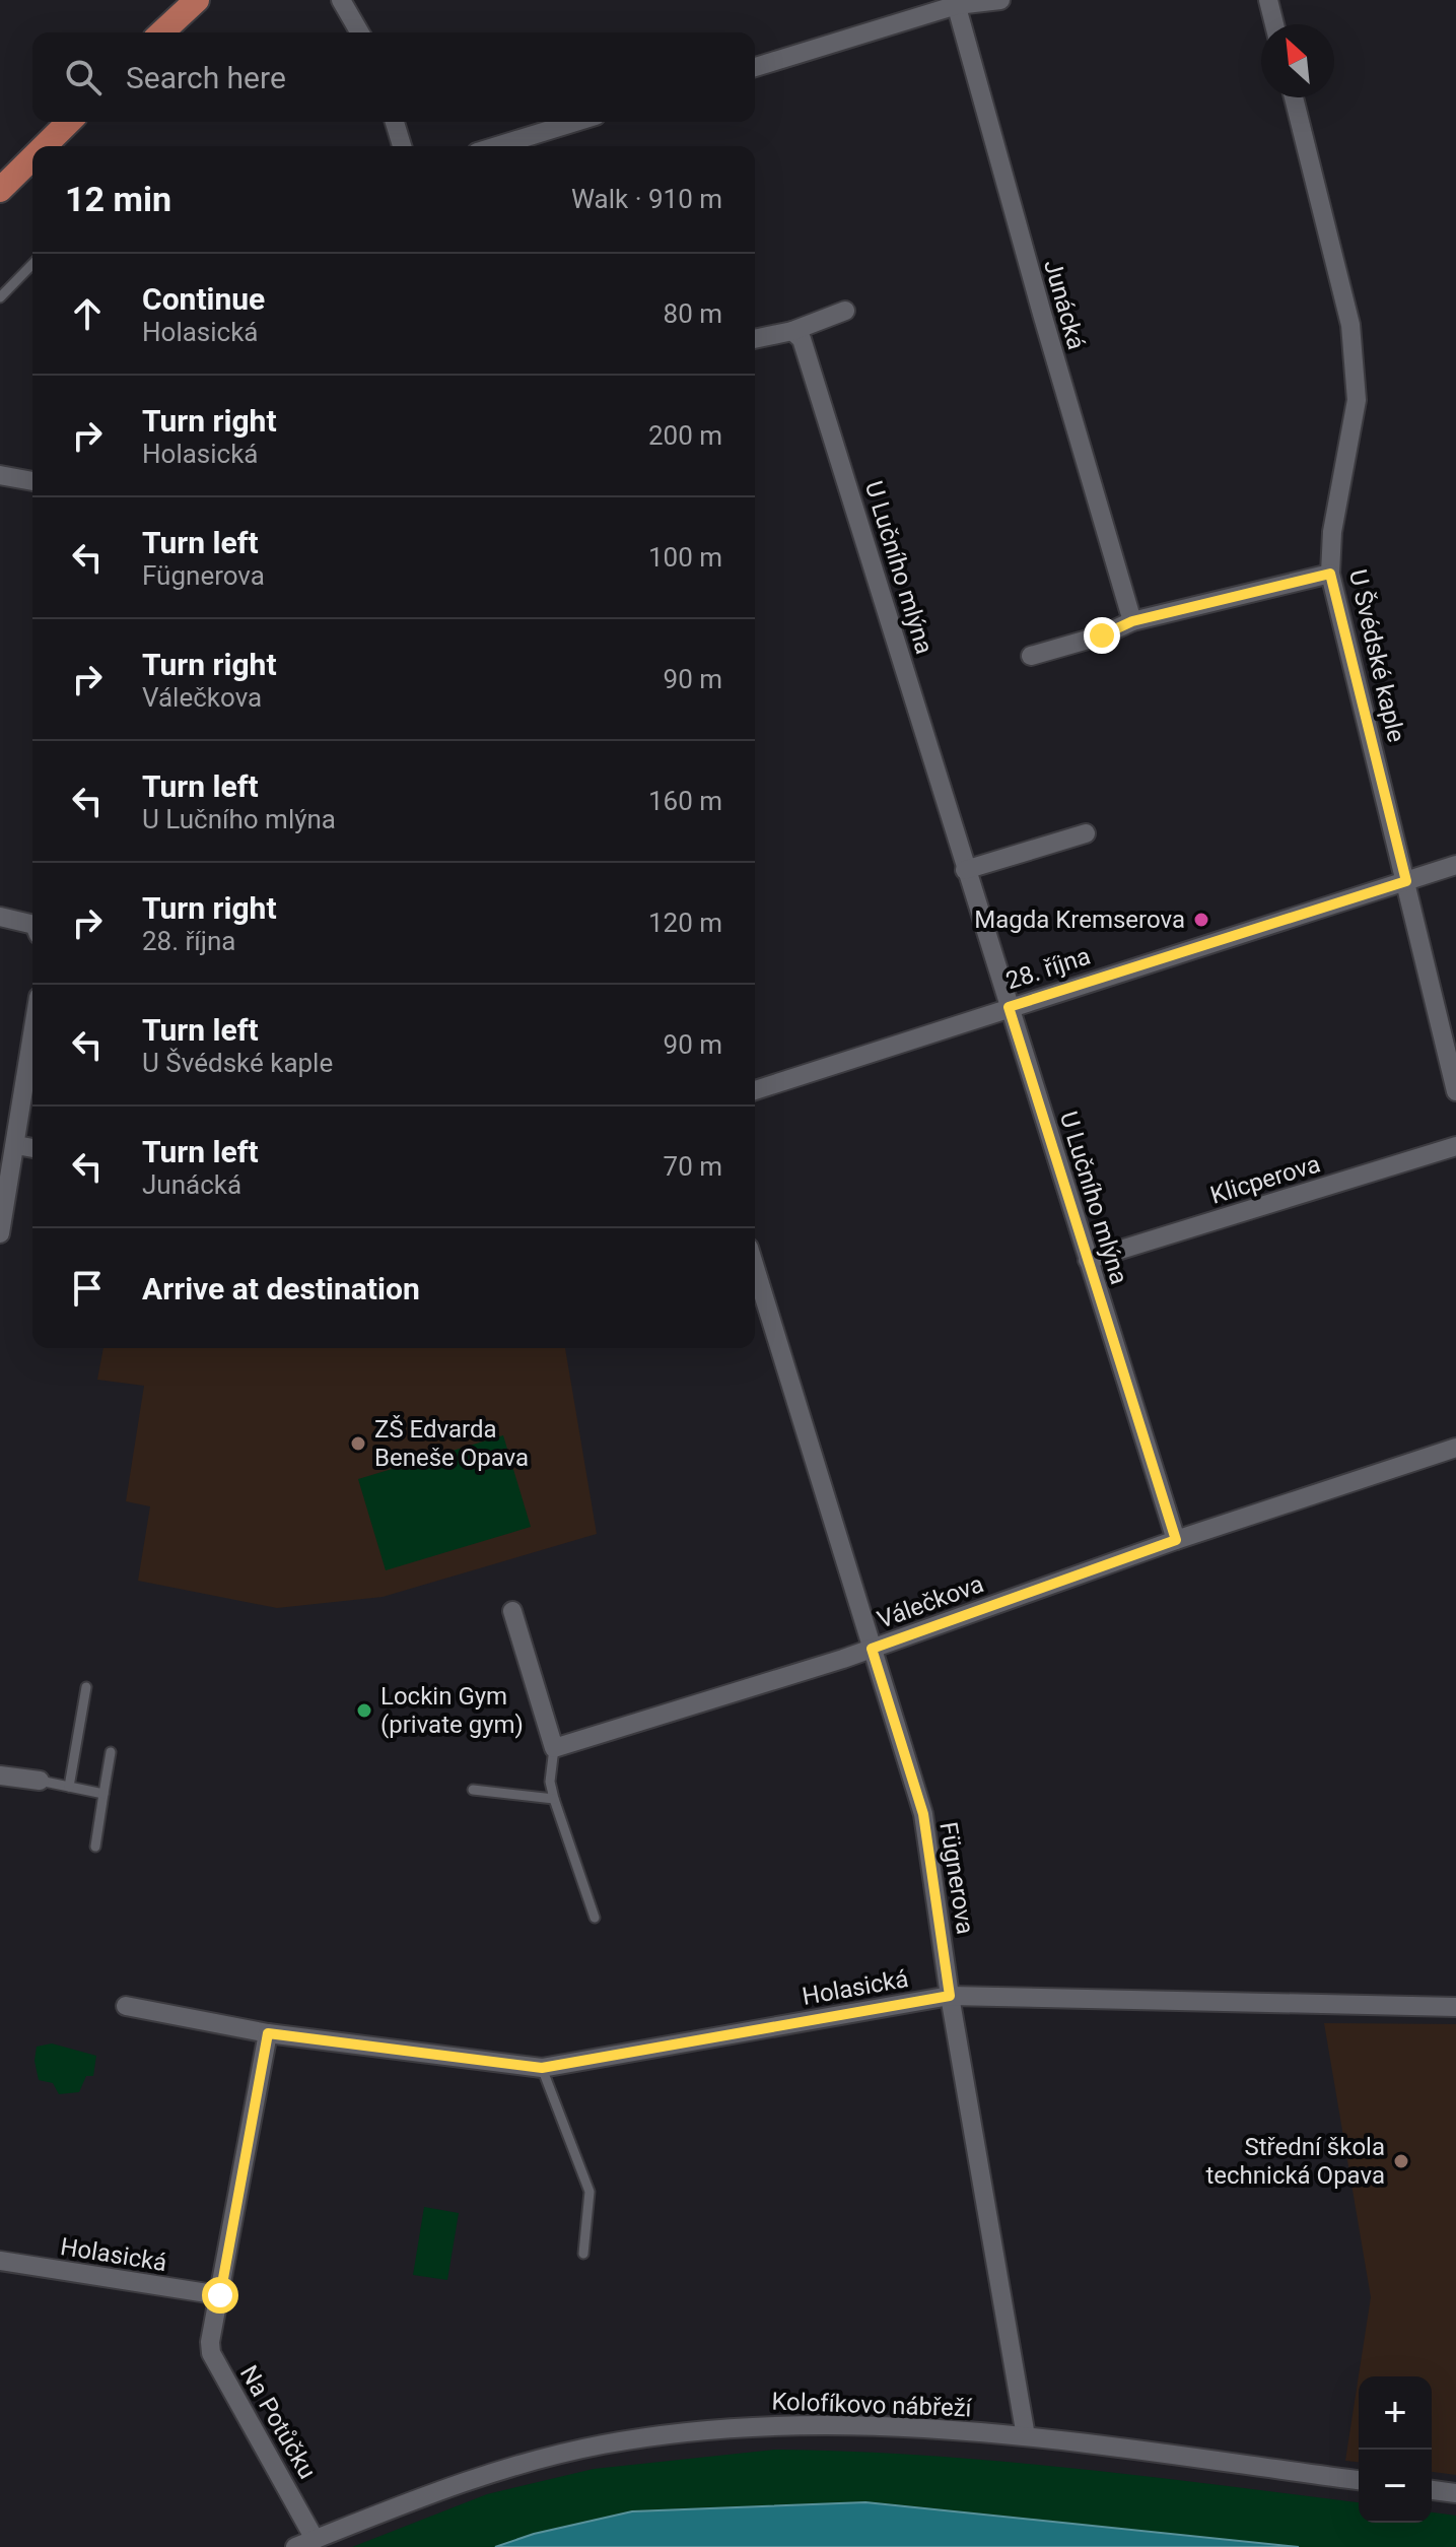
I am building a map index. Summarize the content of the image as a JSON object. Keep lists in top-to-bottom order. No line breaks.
{"streets":{"street":["Junácká","U Lučního mlýna","U Švédské kaple","28. října","Klicperova","Válečkova","Fügnerova","Holasická","Kolofíkovo nábřeží","Na Potůčku"]},"crossings":[["U Lučního mlýna","28. října"],["U Lučního mlýna","Klicperova"],["U Lučního mlýna","Válečkova"],["U Švédské kaple","28. října"],["Válečkova","Fügnerova"],["Fügnerova","Holasická"],["Fügnerova","Kolofíkovo nábřeží"],["Holasická","Na Potůčku"],["Kolofíkovo nábřeží","Na Potůčku"]],"places":["Magda Kremserova","ZŠ Edvarda Beneše Opava","Lockin Gym (private gym)","Střední škola technická Opava"],"north":"top left","page":{"search":"Search here","heading":["12 min","Walk · 910 m"],"list":[["Continue","Holasická","80 m"],["Turn right","Holasická","200 m"],["Turn left","Fügnerova","100 m"],["Turn right","Válečkova","90 m"],["Turn left","U Lučního mlýna","160 m"],["Turn right","28. října","120 m"],["Turn left","U Švédské kaple","90 m"],["Turn left","Junácká","70 m"],"Arrive at destination"],"map_buttons":["+","−"]}}
